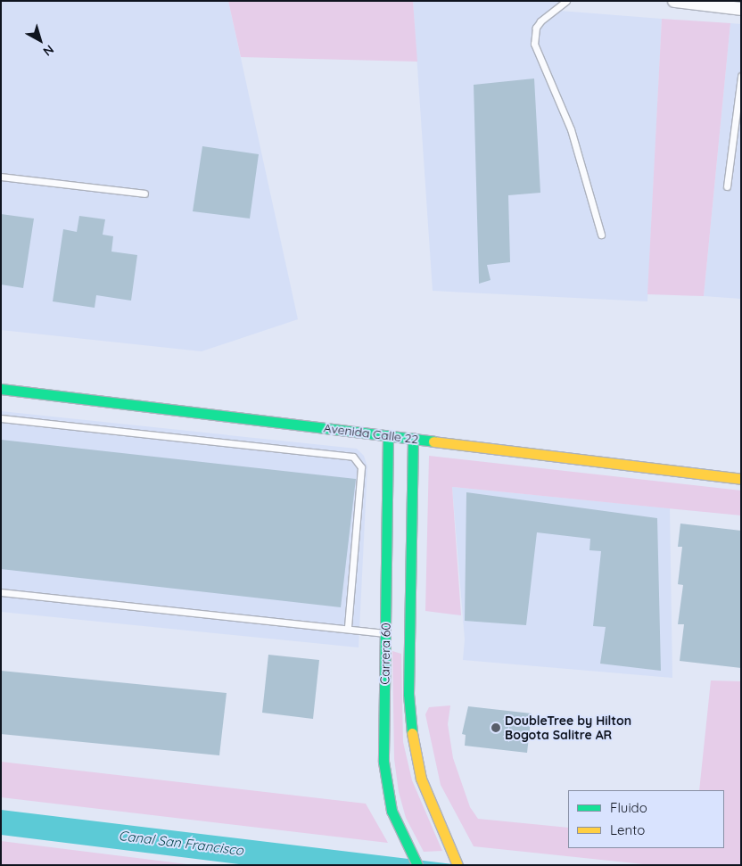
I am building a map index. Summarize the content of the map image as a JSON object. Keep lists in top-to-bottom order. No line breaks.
{"streets":{"street":["Avenida Calle 22","Carrera 60"]},"crossings":[["Avenida Calle 22","Carrera 60"]],"water":["Canal San Francisco"],"places":["DoubleTree by Hilton Bogota Salitre AR"],"legend":["Fluido","Lento"],"north":"bottom right"}
